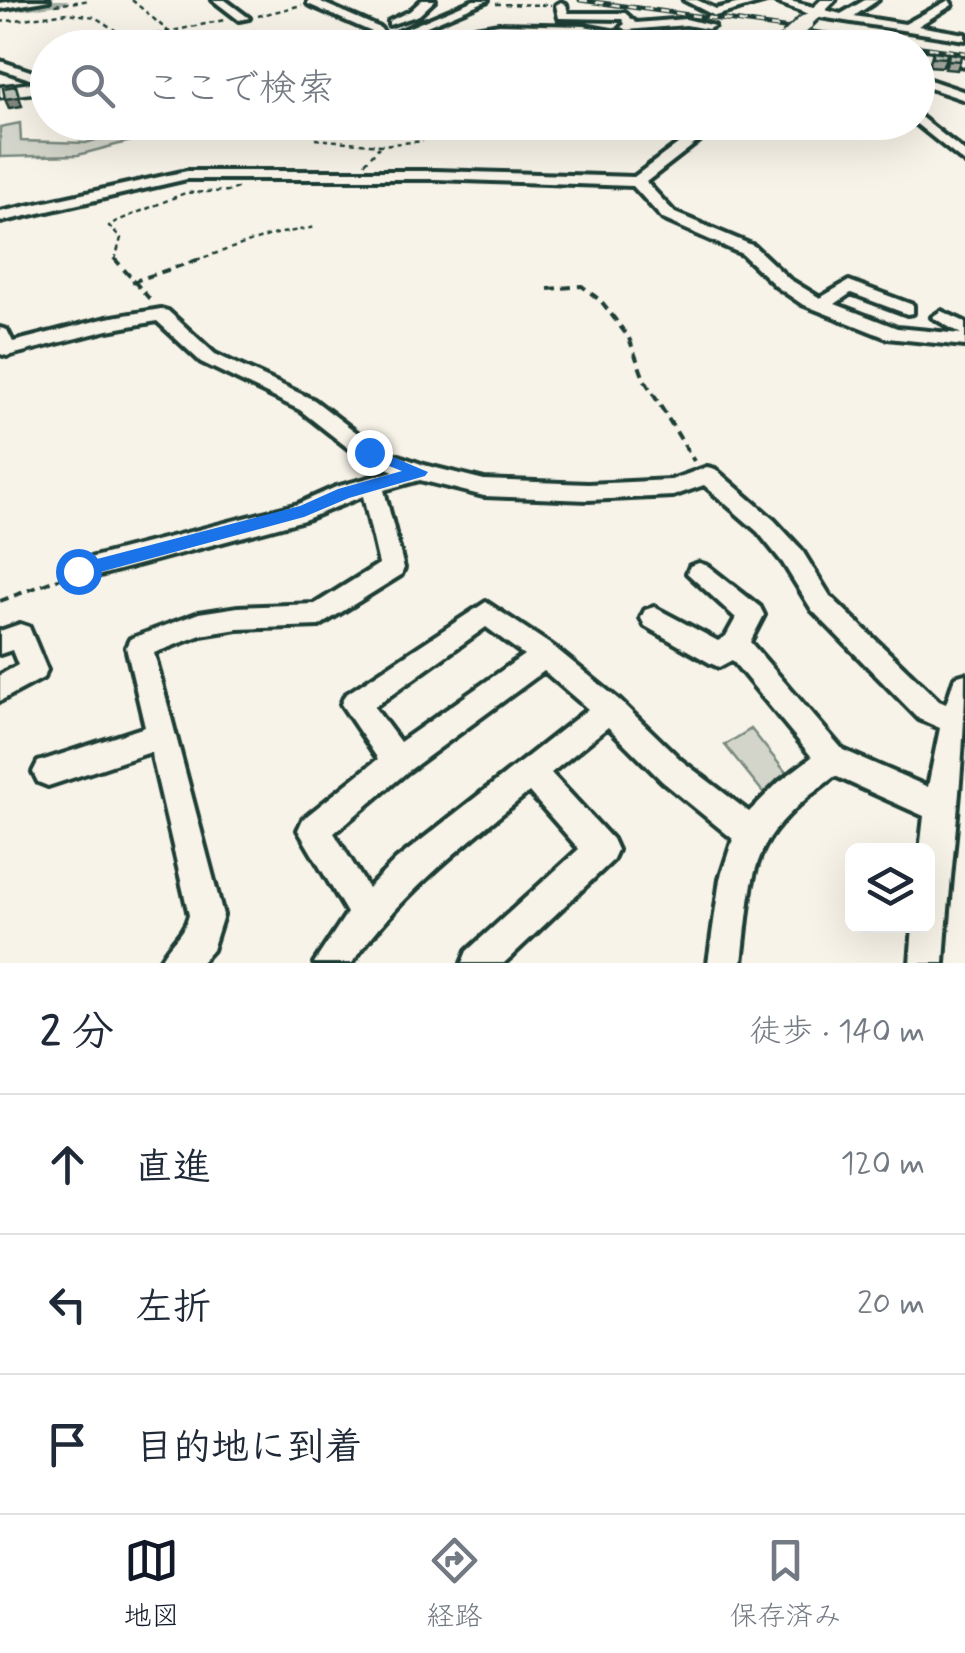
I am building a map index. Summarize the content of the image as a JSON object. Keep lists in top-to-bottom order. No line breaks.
{"page":{"search":"ここで検索","heading":["2 分","徒歩 · 140 m"],"list":[["直進","120 m"],["左折","20 m"],"目的地に到着"],"nav":["地図","経路","保存済み"]}}
